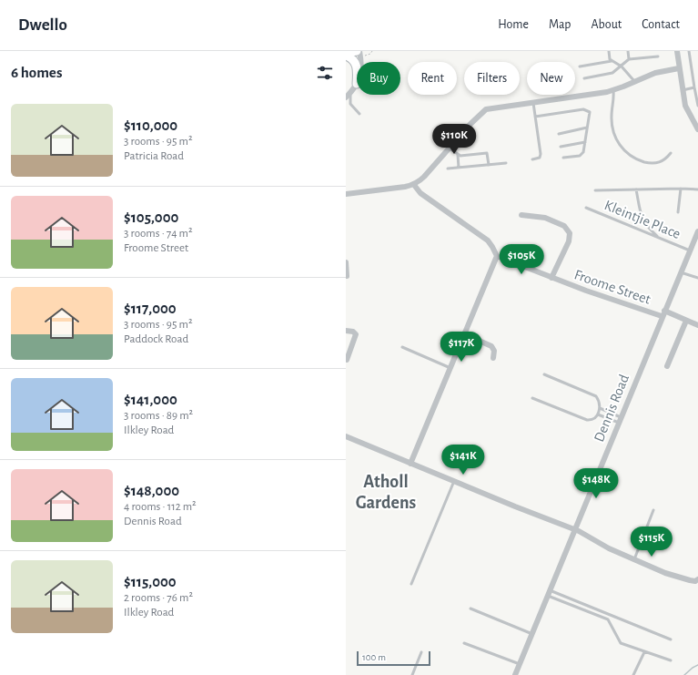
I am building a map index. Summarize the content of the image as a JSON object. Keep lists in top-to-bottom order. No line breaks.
{"streets":{"street":["Froome Street","Dennis Road"],"lane":["Kleintjie Place"]},"crossings":[["Kleintjie Place","Dennis Road"],["Froome Street","Dennis Road"]],"districts":["Atholl Gardens"],"scale_bar":"100 m","page":{"header":"Dwello","nav":["Home","Map","About","Contact"],"heading":"6 homes","chip":["Buy","Rent","Filters","New"],"list":[{"name":"$110,000","note":"3 rooms · 95 m² · Patricia Road"},{"name":"$105,000","note":"3 rooms · 74 m² · Froome Street"},{"name":"$117,000","note":"3 rooms · 95 m² · Paddock Road"},{"name":"$141,000","note":"3 rooms · 89 m² · Ilkley Road"},{"name":"$148,000","note":"4 rooms · 112 m² · Dennis Road"},{"name":"$115,000","note":"2 rooms · 76 m² · Ilkley Road"}],"price":["$110K","$105K","$117K","$141K","$148K","$115K"],"scale":"100 m"}}
